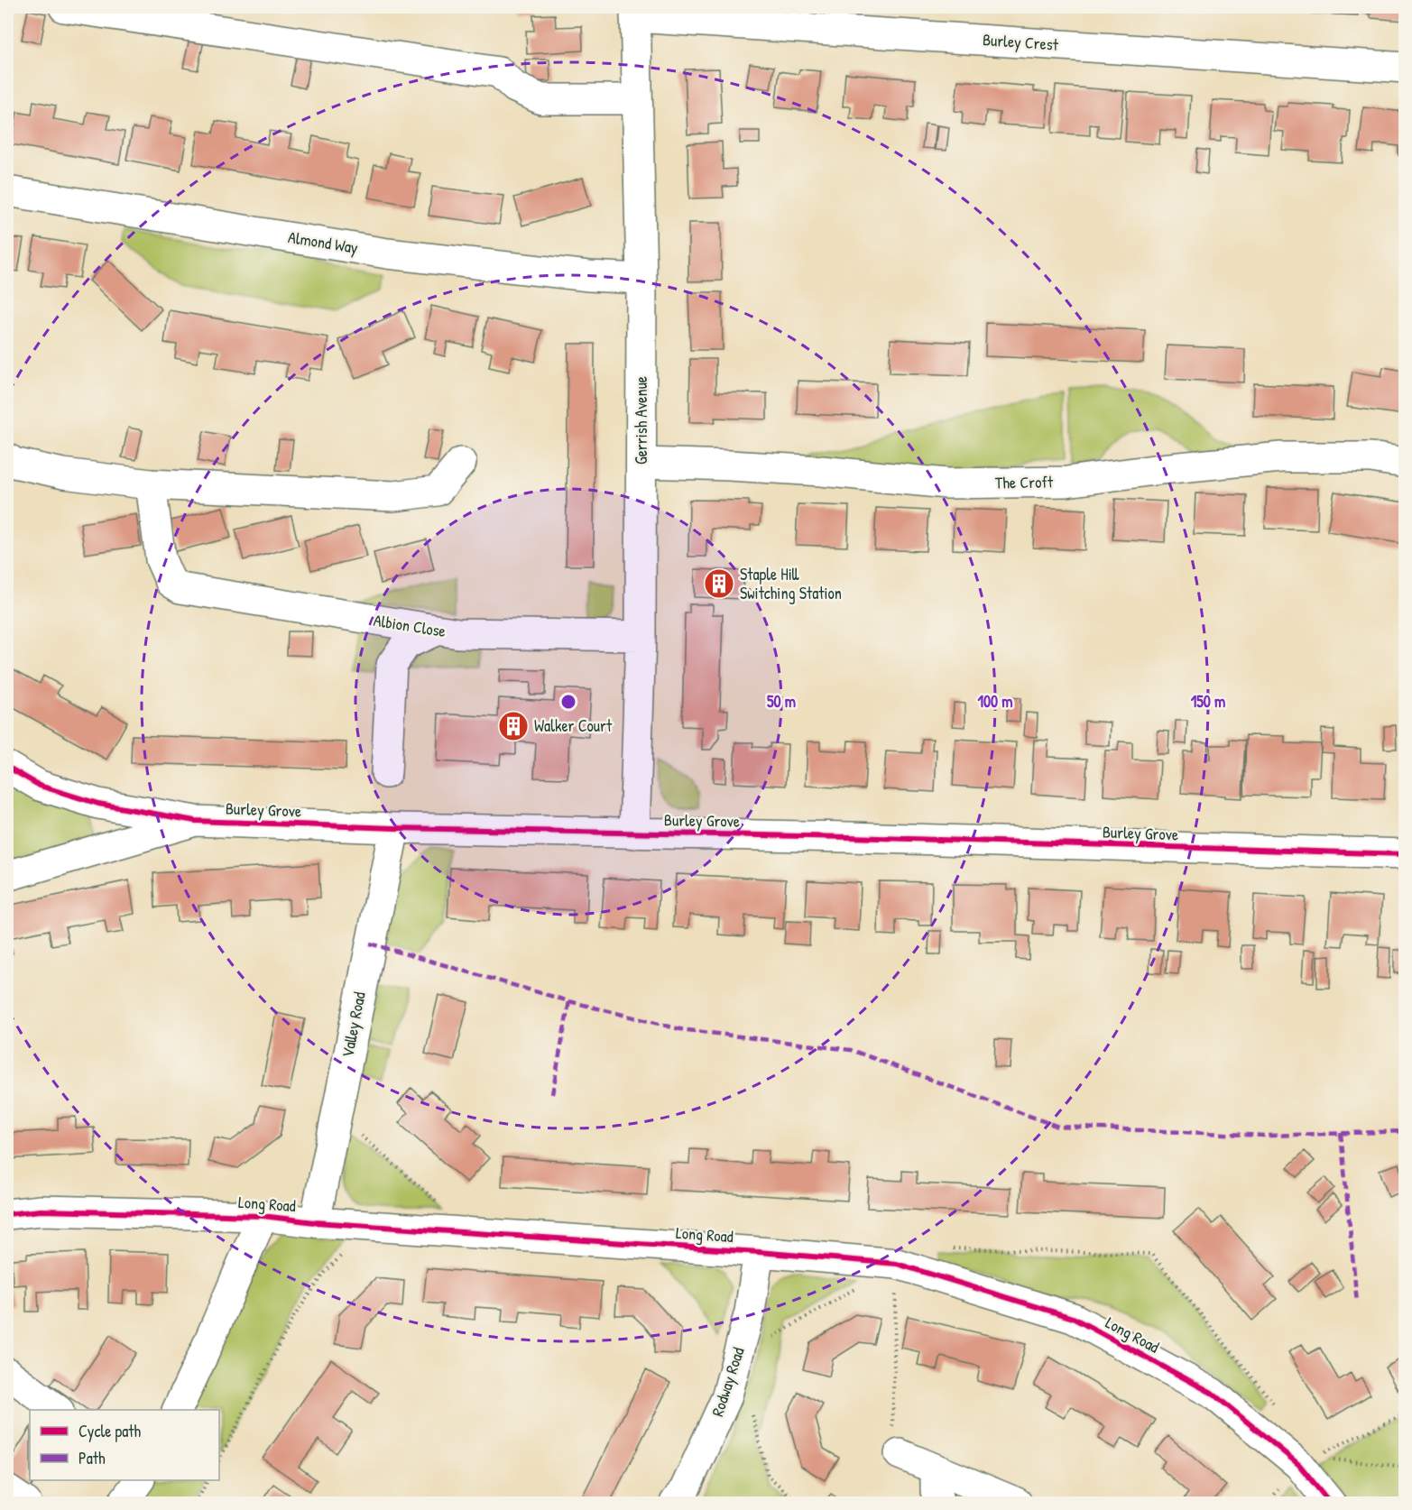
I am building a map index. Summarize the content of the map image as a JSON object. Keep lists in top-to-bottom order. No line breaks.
{"streets":{"street":["Burley Crest","Almond Way","Gerrish Avenue","The Croft","Albion Close","Burley Grove","Valley Road","Long Road","Rodway Road"]},"crossings":[["Burley Crest","Gerrish Avenue"],["Almond Way","Gerrish Avenue"],["Gerrish Avenue","The Croft"],["Gerrish Avenue","Albion Close"],["Gerrish Avenue","Burley Grove"],["Burley Grove","Valley Road"],["Valley Road","Long Road"],["Long Road","Rodway Road"]],"places":{"building":["Staple Hill Switching Station","Walker Court"]},"legend":["Cycle path","Path"],"rings":["50 m","100 m","150 m"]}
